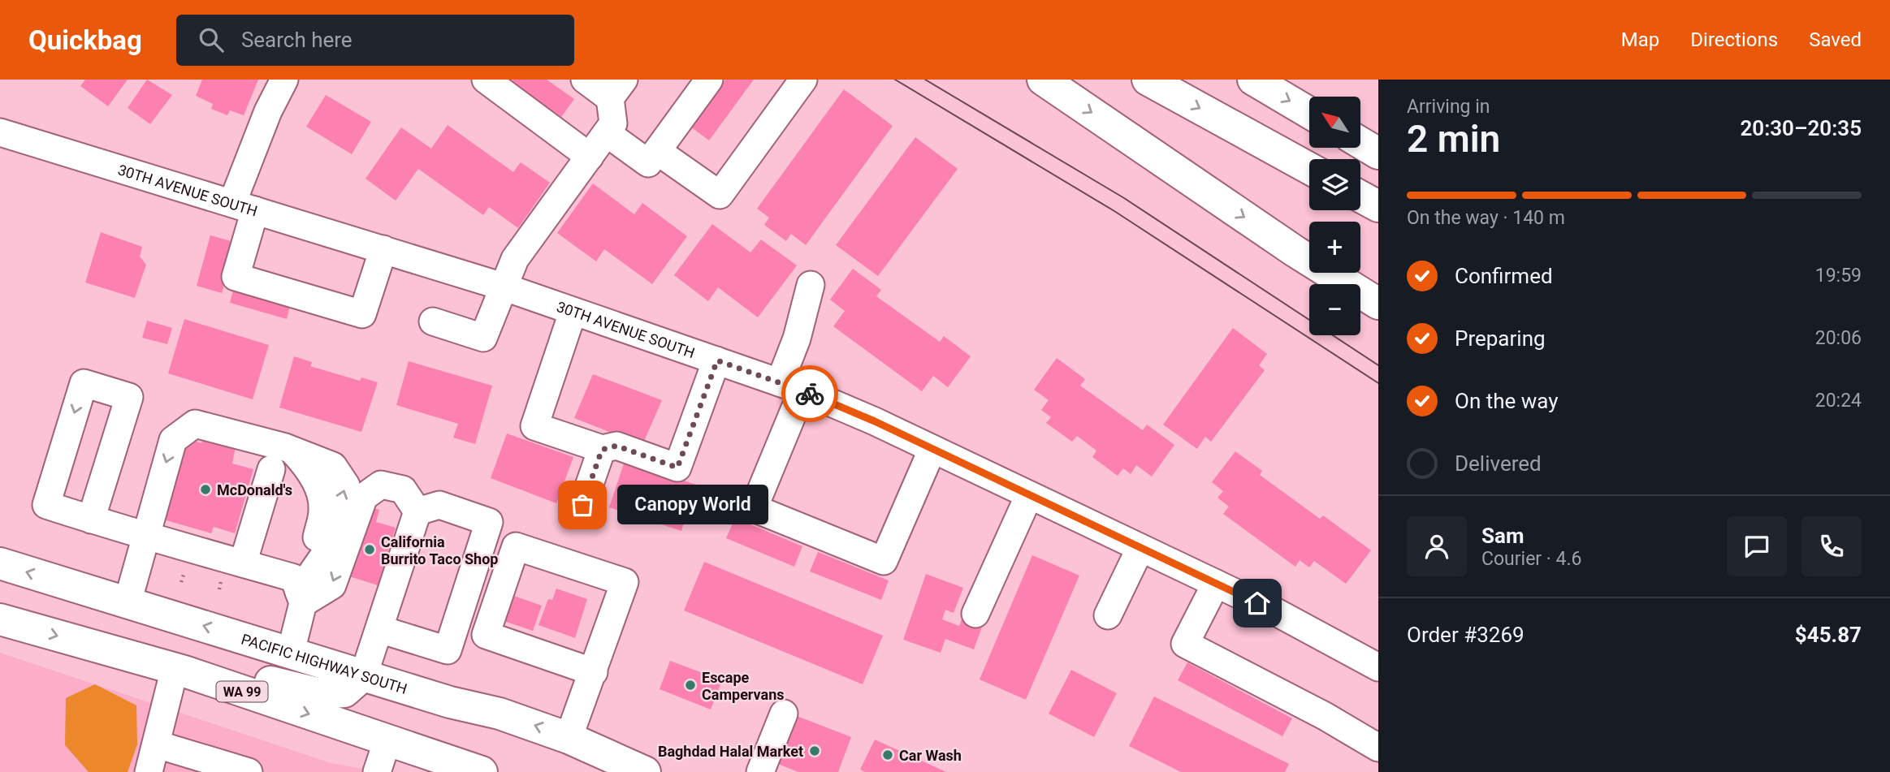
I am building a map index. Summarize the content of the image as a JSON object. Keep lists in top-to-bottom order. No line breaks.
{"streets":{"main road":["PACIFIC HIGHWAY SOUTH","WA 99"],"street":["30TH AVENUE SOUTH"]},"places":["McDonald's","Canopy World","California Burrito Taco Shop","Escape Campervans","Baghdad Halal Market","Car Wash"],"north":"top left","page":{"header":"Quickbag","search":"Search here","nav":["Map","Directions","Saved"],"heading":["2 min","Arriving in","20:30–20:35"],"panel":["Sam","Courier · 4.6","Order #3269","$45.87"],"map_buttons":["+","−"],"bar":"On the way · 140 m","list":[["Confirmed","19:59"],["Preparing","20:06"],["On the way","20:24"],"Delivered"],"bubble":"Canopy World"}}
